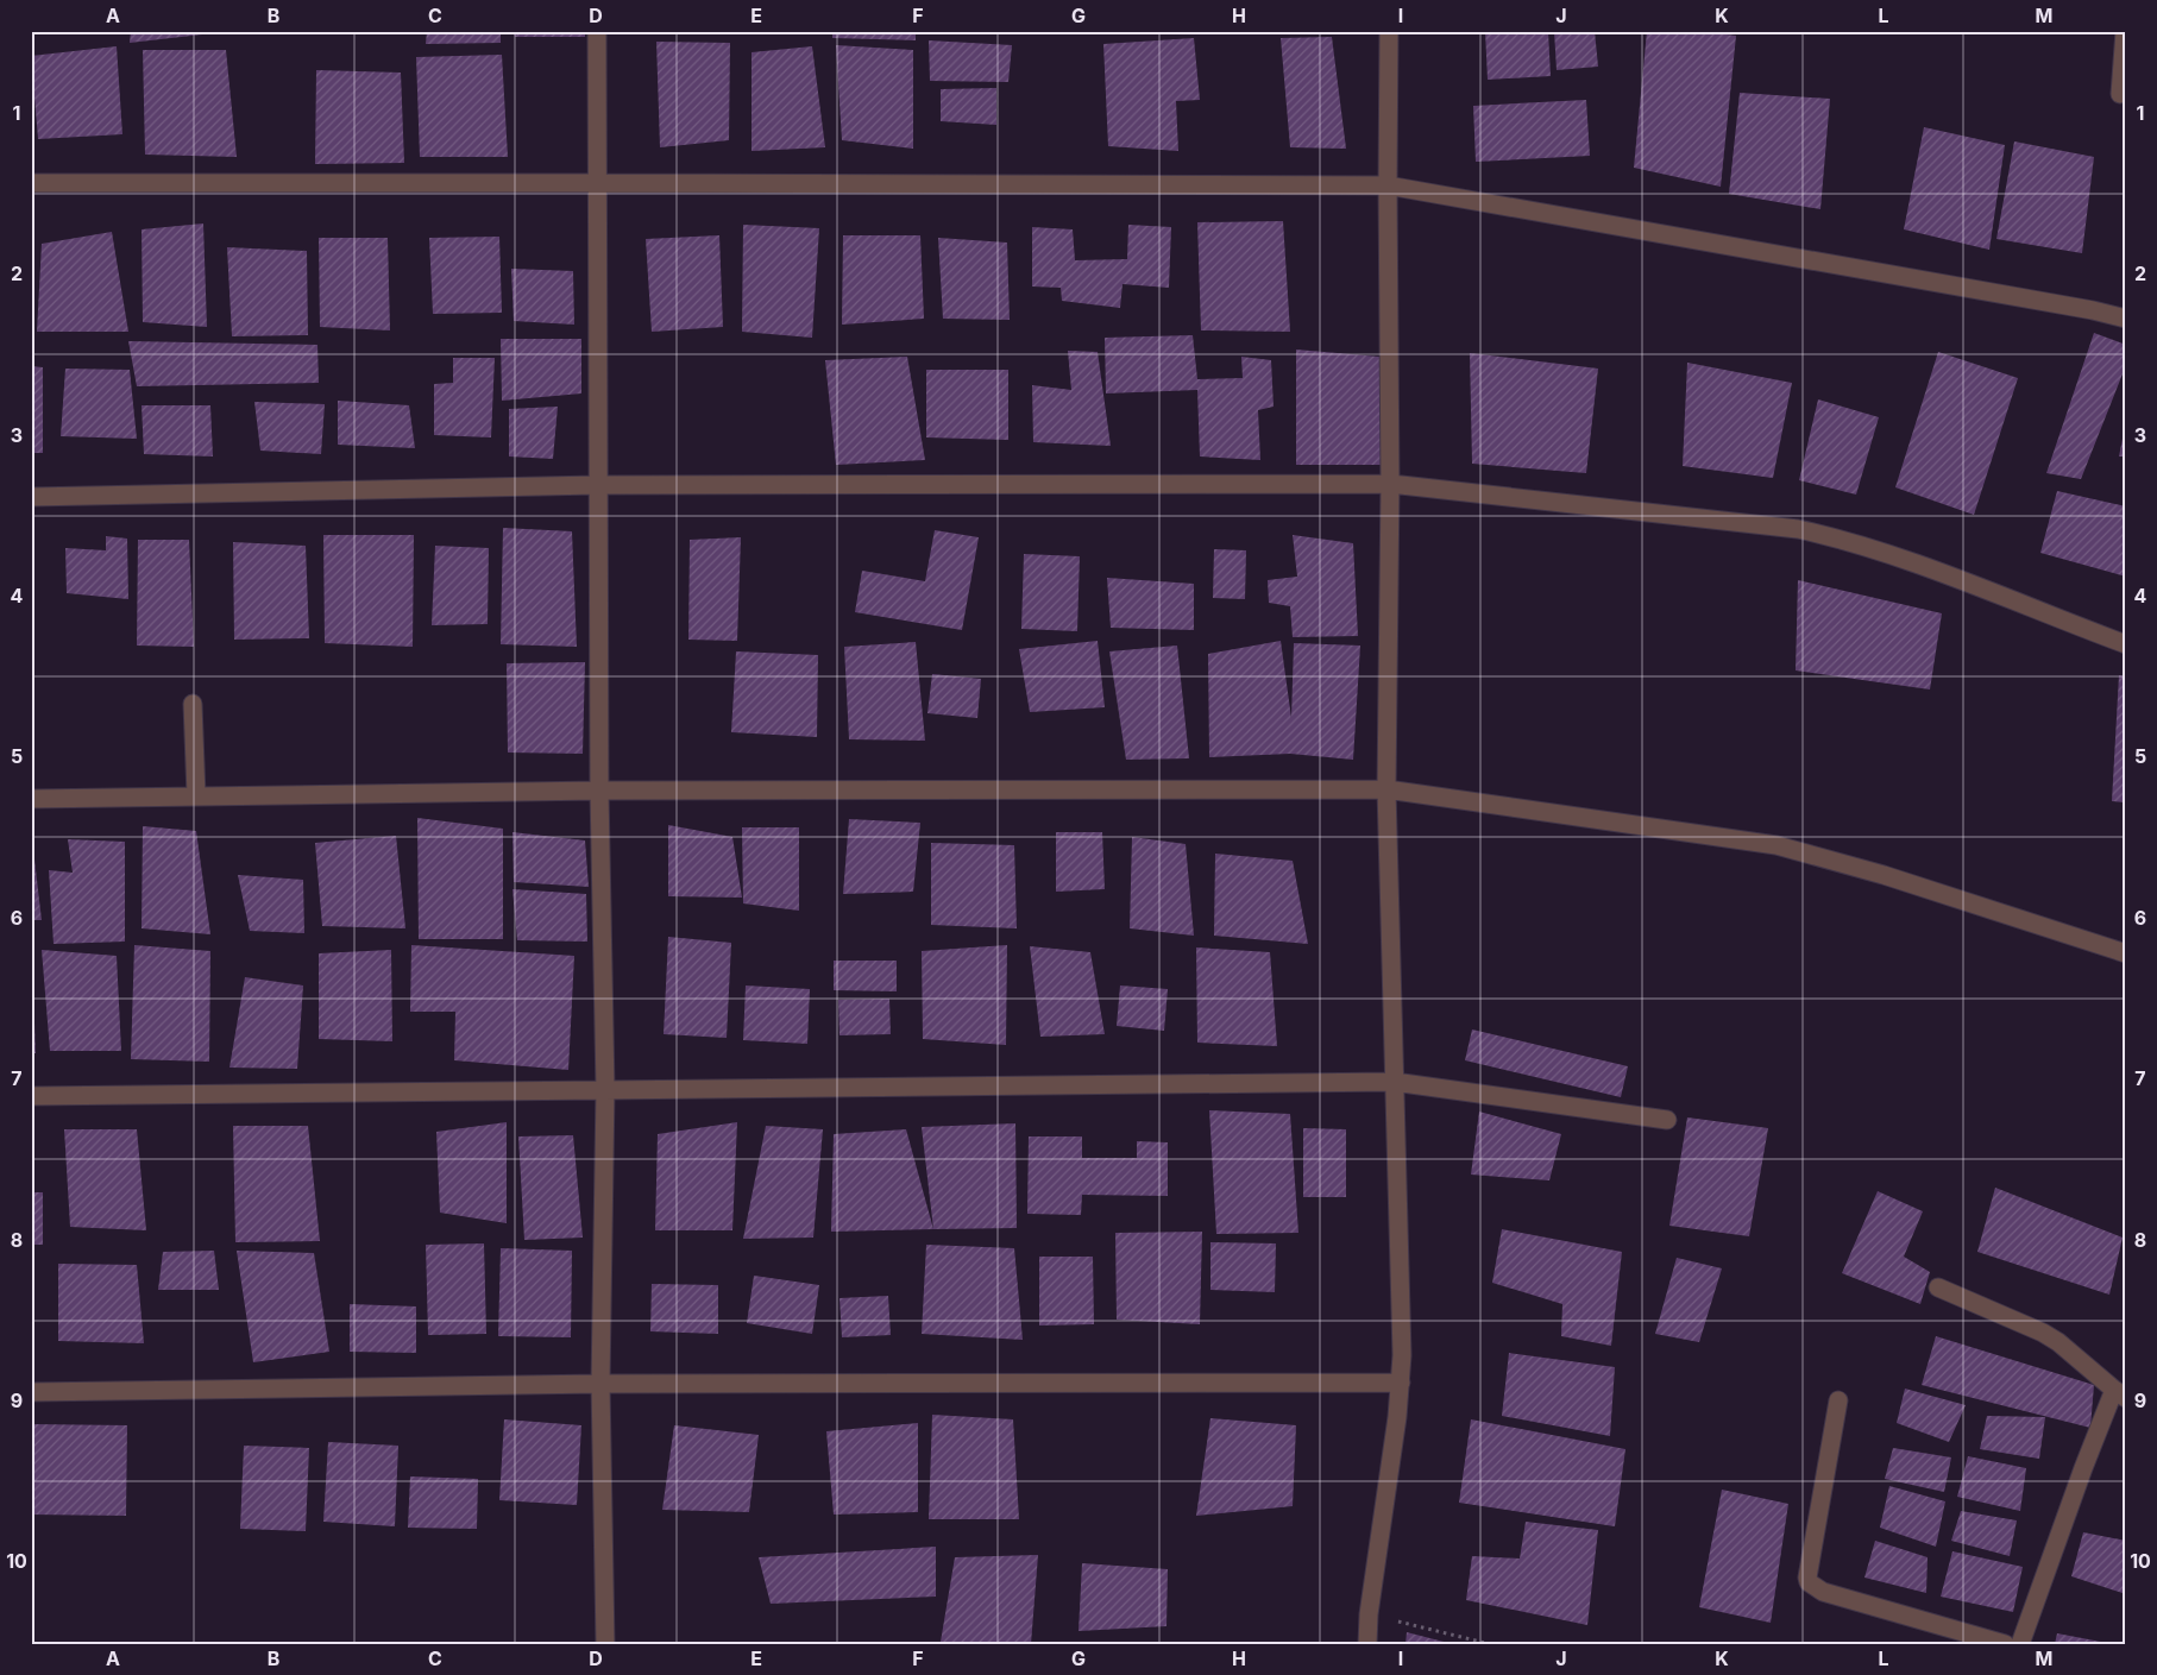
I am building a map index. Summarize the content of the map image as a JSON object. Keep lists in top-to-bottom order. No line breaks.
{"grid":{"columns":["A","B","C","D","E","F","G","H","I","J","K","L","M"],"rows":["1","2","3","4","5","6","7","8","9","10"]}}
